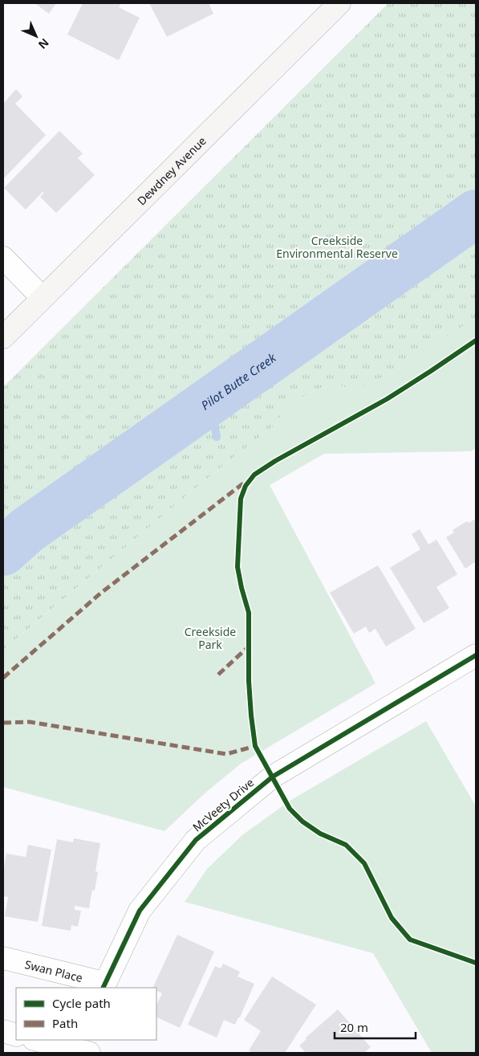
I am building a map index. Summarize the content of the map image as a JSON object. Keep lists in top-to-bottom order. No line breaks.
{"streets":{"street":["Dewdney Avenue","McVeety Drive","Swan Place"]},"crossings":[["McVeety Drive","Swan Place"]],"water":["Pilot Butte Creek"],"parks":["Creekside Environmental Reserve","Creekside Park"],"legend":["Cycle path","Path"],"scale_bar":"20 m","north":"bottom right"}
